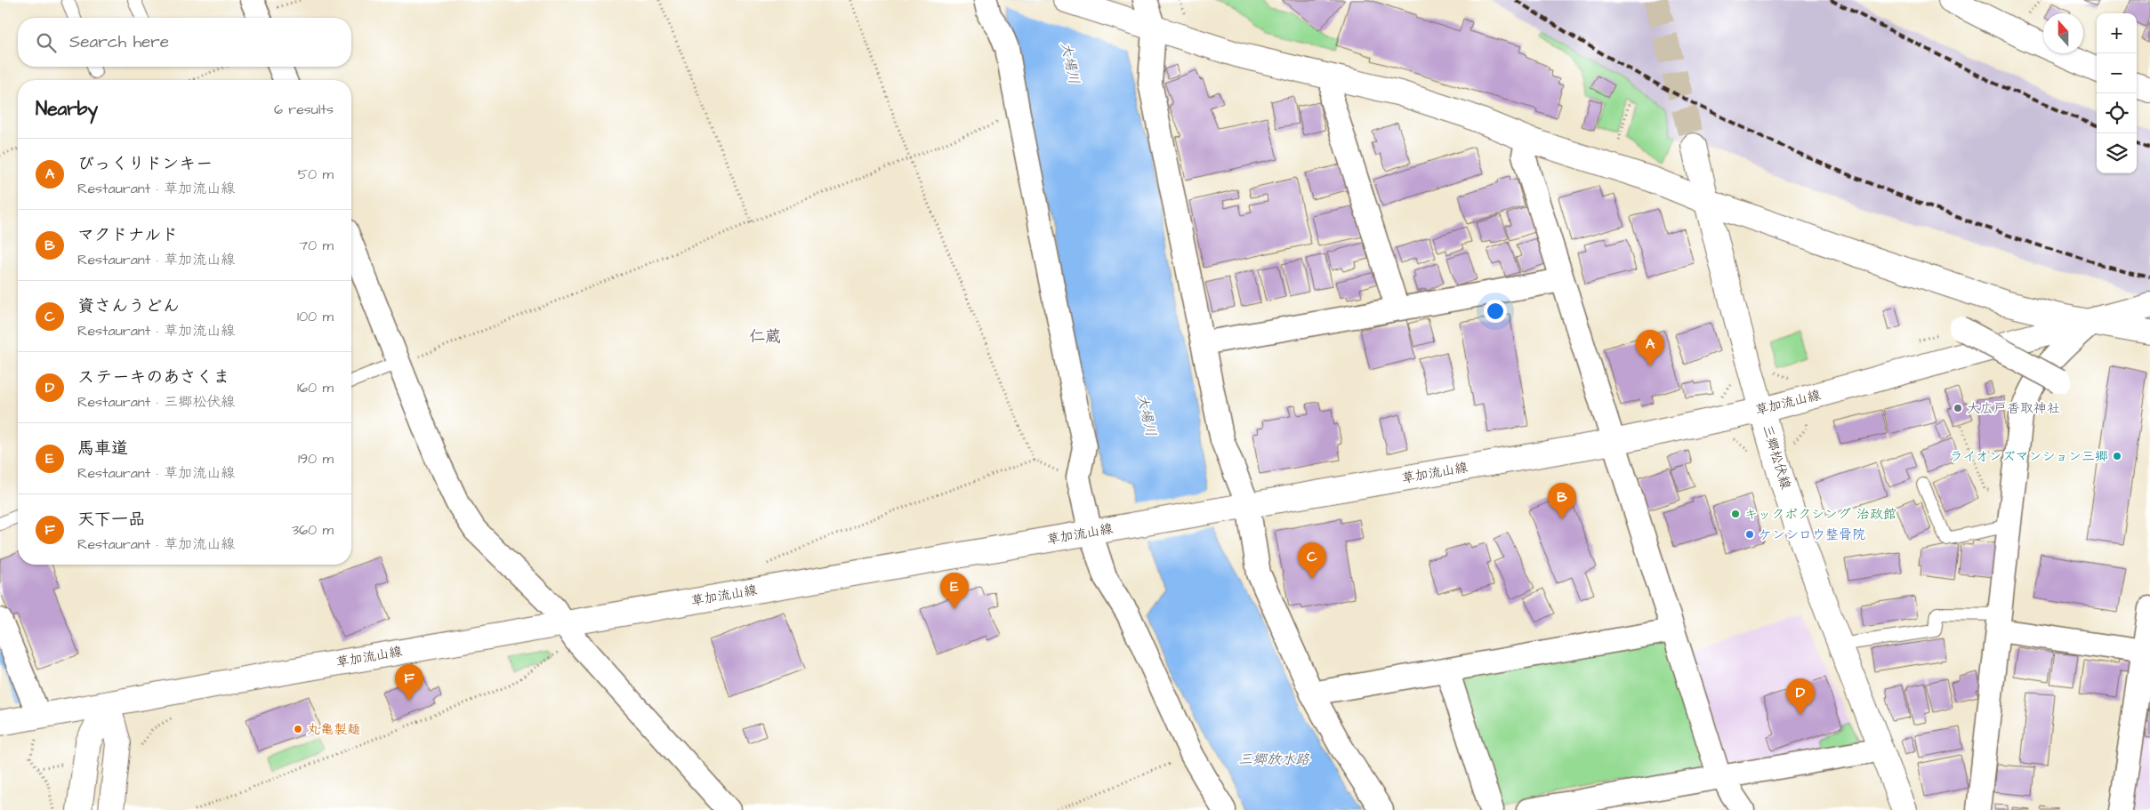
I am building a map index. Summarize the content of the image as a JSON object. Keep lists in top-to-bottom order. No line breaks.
{"streets":{"main road":["草加流山線","三郷松伏線"]},"crossings":[["草加流山線","三郷松伏線"]],"districts":["仁蔵"],"water":["大場川","三郷放水路"],"places":["大広戸香取神社","ライオンズマンション三郷","キックボクシング 治政館","ケンシロウ整骨院","丸亀製麺"],"north":"top","page":{"map_buttons":["+","−"],"search":"Search here","heading":["Nearby","6 results"],"list":[{"mark":"A","name":"びっくりドンキー","note":"Restaurant · 草加流山線","value":"50 m"},{"mark":"B","name":"マクドナルド","note":"Restaurant · 草加流山線","value":"70 m"},{"mark":"C","name":"資さんうどん","note":"Restaurant · 草加流山線","value":"100 m"},{"mark":"D","name":"ステーキのあさくま","note":"Restaurant · 三郷松伏線","value":"160 m"},{"mark":"E","name":"馬車道","note":"Restaurant · 草加流山線","value":"190 m"},{"mark":"F","name":"天下一品","note":"Restaurant · 草加流山線","value":"360 m"}],"pins":["A","B","C","E","F","D"]}}
